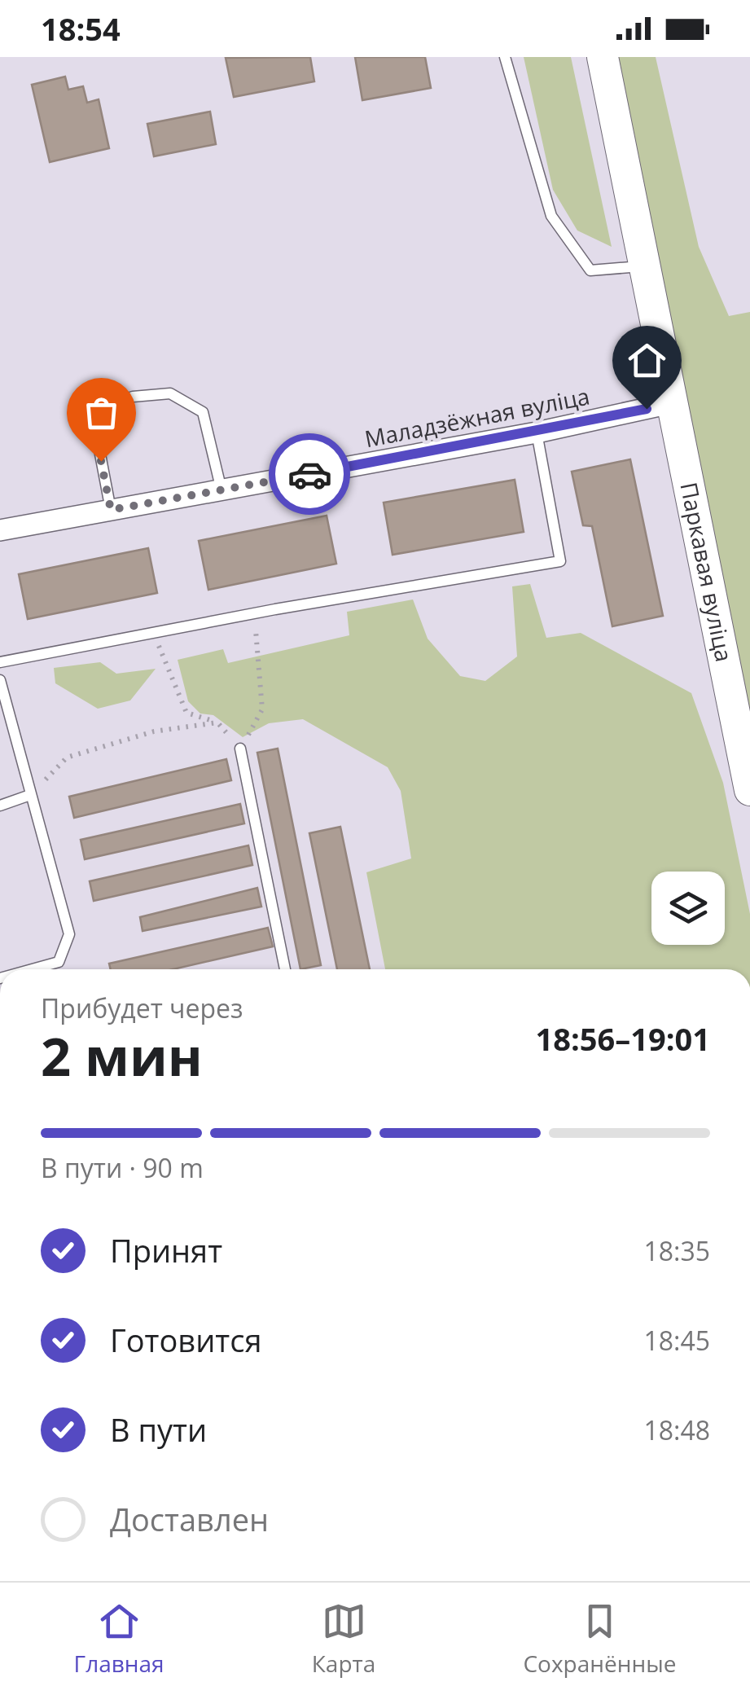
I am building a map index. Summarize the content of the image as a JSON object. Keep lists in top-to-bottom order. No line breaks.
{"streets":{"street":["Маладзёжная вуліца","Паркавая вуліца"]},"crossings":[["Маладзёжная вуліца","Паркавая вуліца"]],"page":{"status":"18:54","heading":["2 мин","Прибудет через","18:56–19:01"],"bar":"В пути · 90 m","list":[["Принят","18:35"],["Готовится","18:45"],["В пути","18:48"],"Доставлен"],"tabs":["Главная","Карта","Сохранённые"]}}
